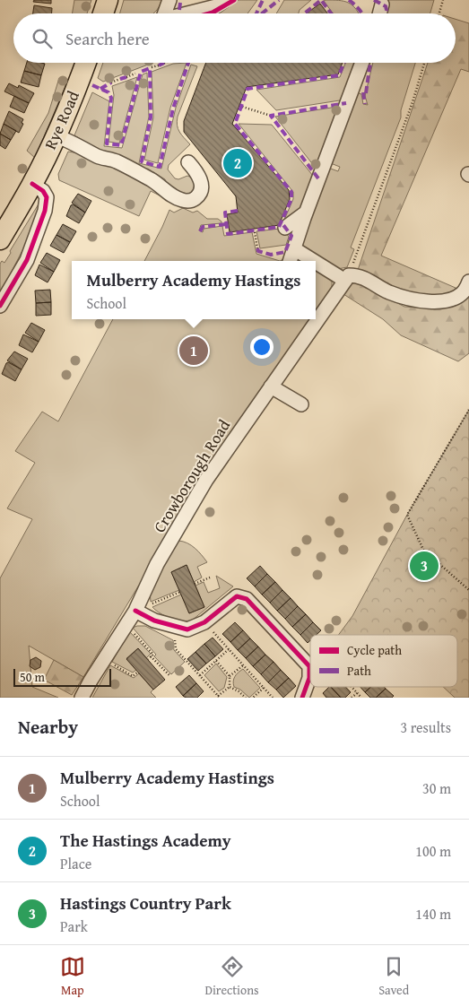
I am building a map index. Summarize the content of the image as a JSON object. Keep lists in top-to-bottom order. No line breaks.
{"streets":{"highway":["Rye Road"],"street":["Crowborough Road"]},"legend":["Cycle path","Path"],"scale_bar":"50 m","page":{"search":"Search here","pins":["2","1","3"],"popup":["Mulberry Academy Hastings","School"],"scale":"50 m","heading":["Nearby","3 results"],"list":[{"mark":"1","name":"Mulberry Academy Hastings","note":"School","value":"30 m"},{"mark":"2","name":"The Hastings Academy","note":"Place","value":"100 m"},{"mark":"3","name":"Hastings Country Park","note":"Park","value":"140 m"}],"nav":["Map","Directions","Saved"]}}
